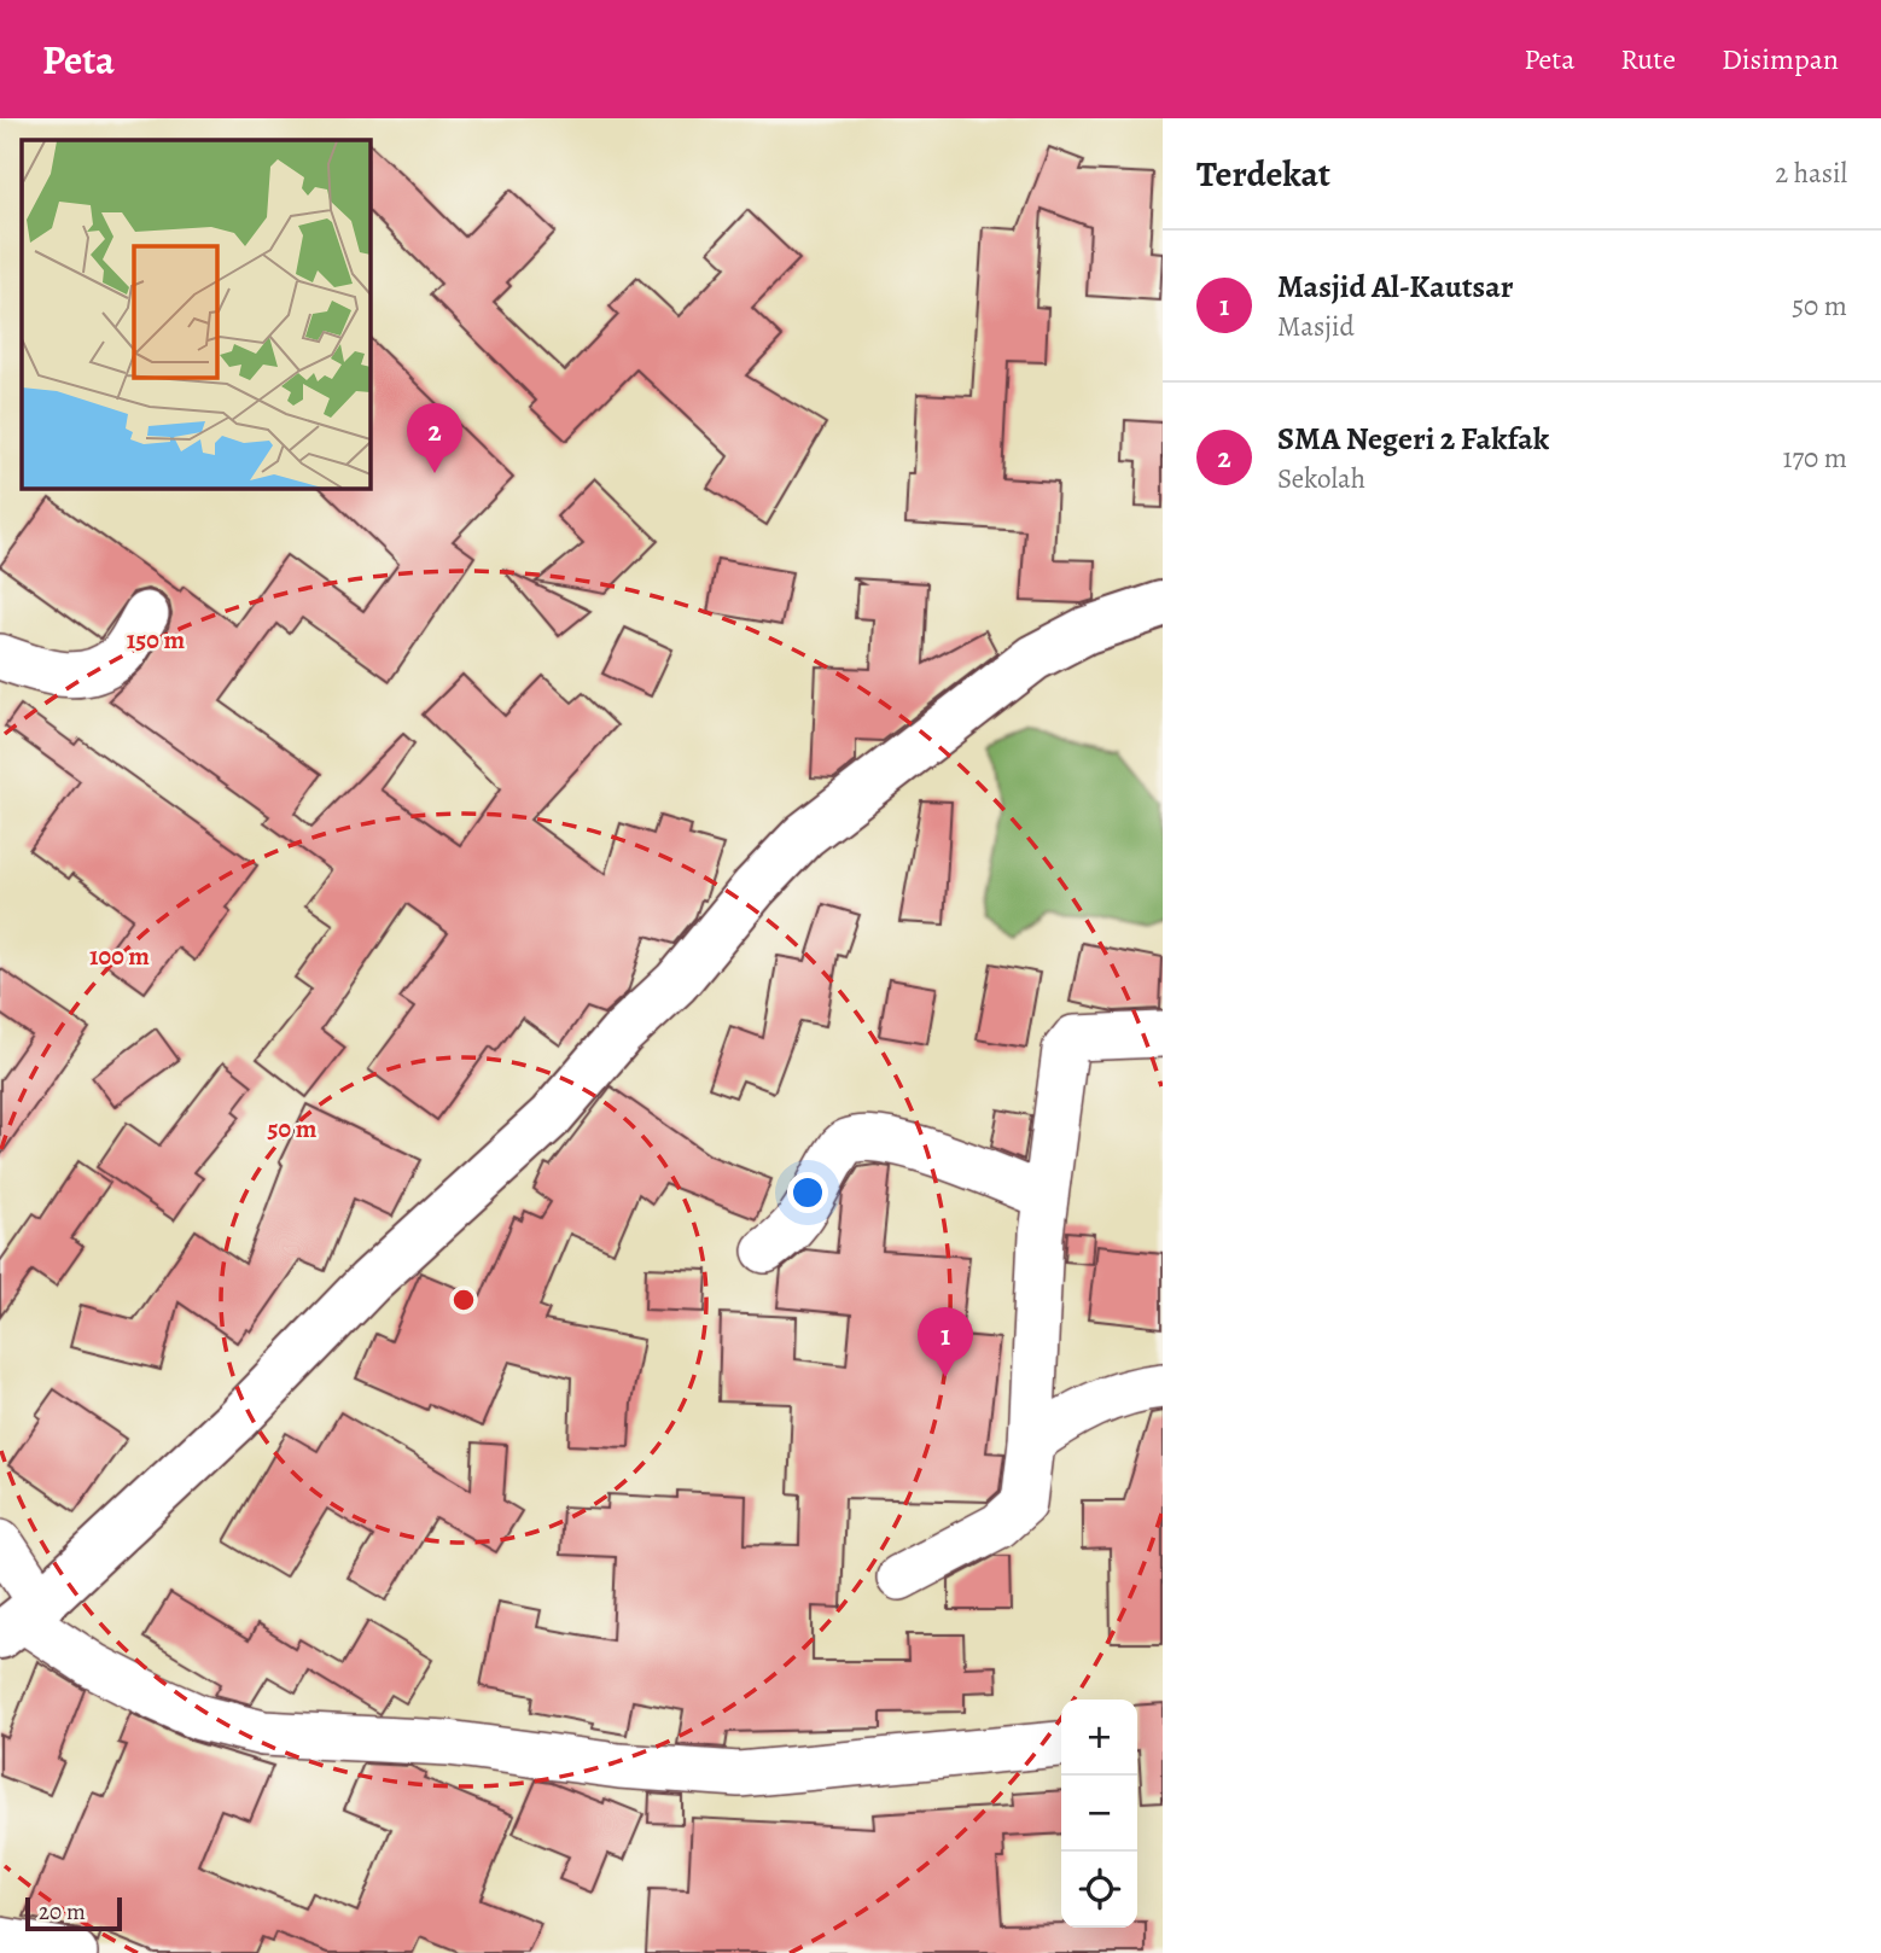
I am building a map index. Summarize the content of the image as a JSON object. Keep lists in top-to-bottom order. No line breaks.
{"scale_bar":"20 m","page":{"header":"Peta","nav":["Peta","Rute","Disimpan"],"heading":["Terdekat","2 hasil"],"list":[{"mark":"1","name":"Masjid Al-Kautsar","note":"Masjid","value":"50 m"},{"mark":"2","name":"SMA Negeri 2 Fakfak","note":"Sekolah","value":"170 m"}],"pins":["2","1"],"map_buttons":["+","−"],"scale":"20 m"},"rings":["150 m","100 m","50 m"]}
